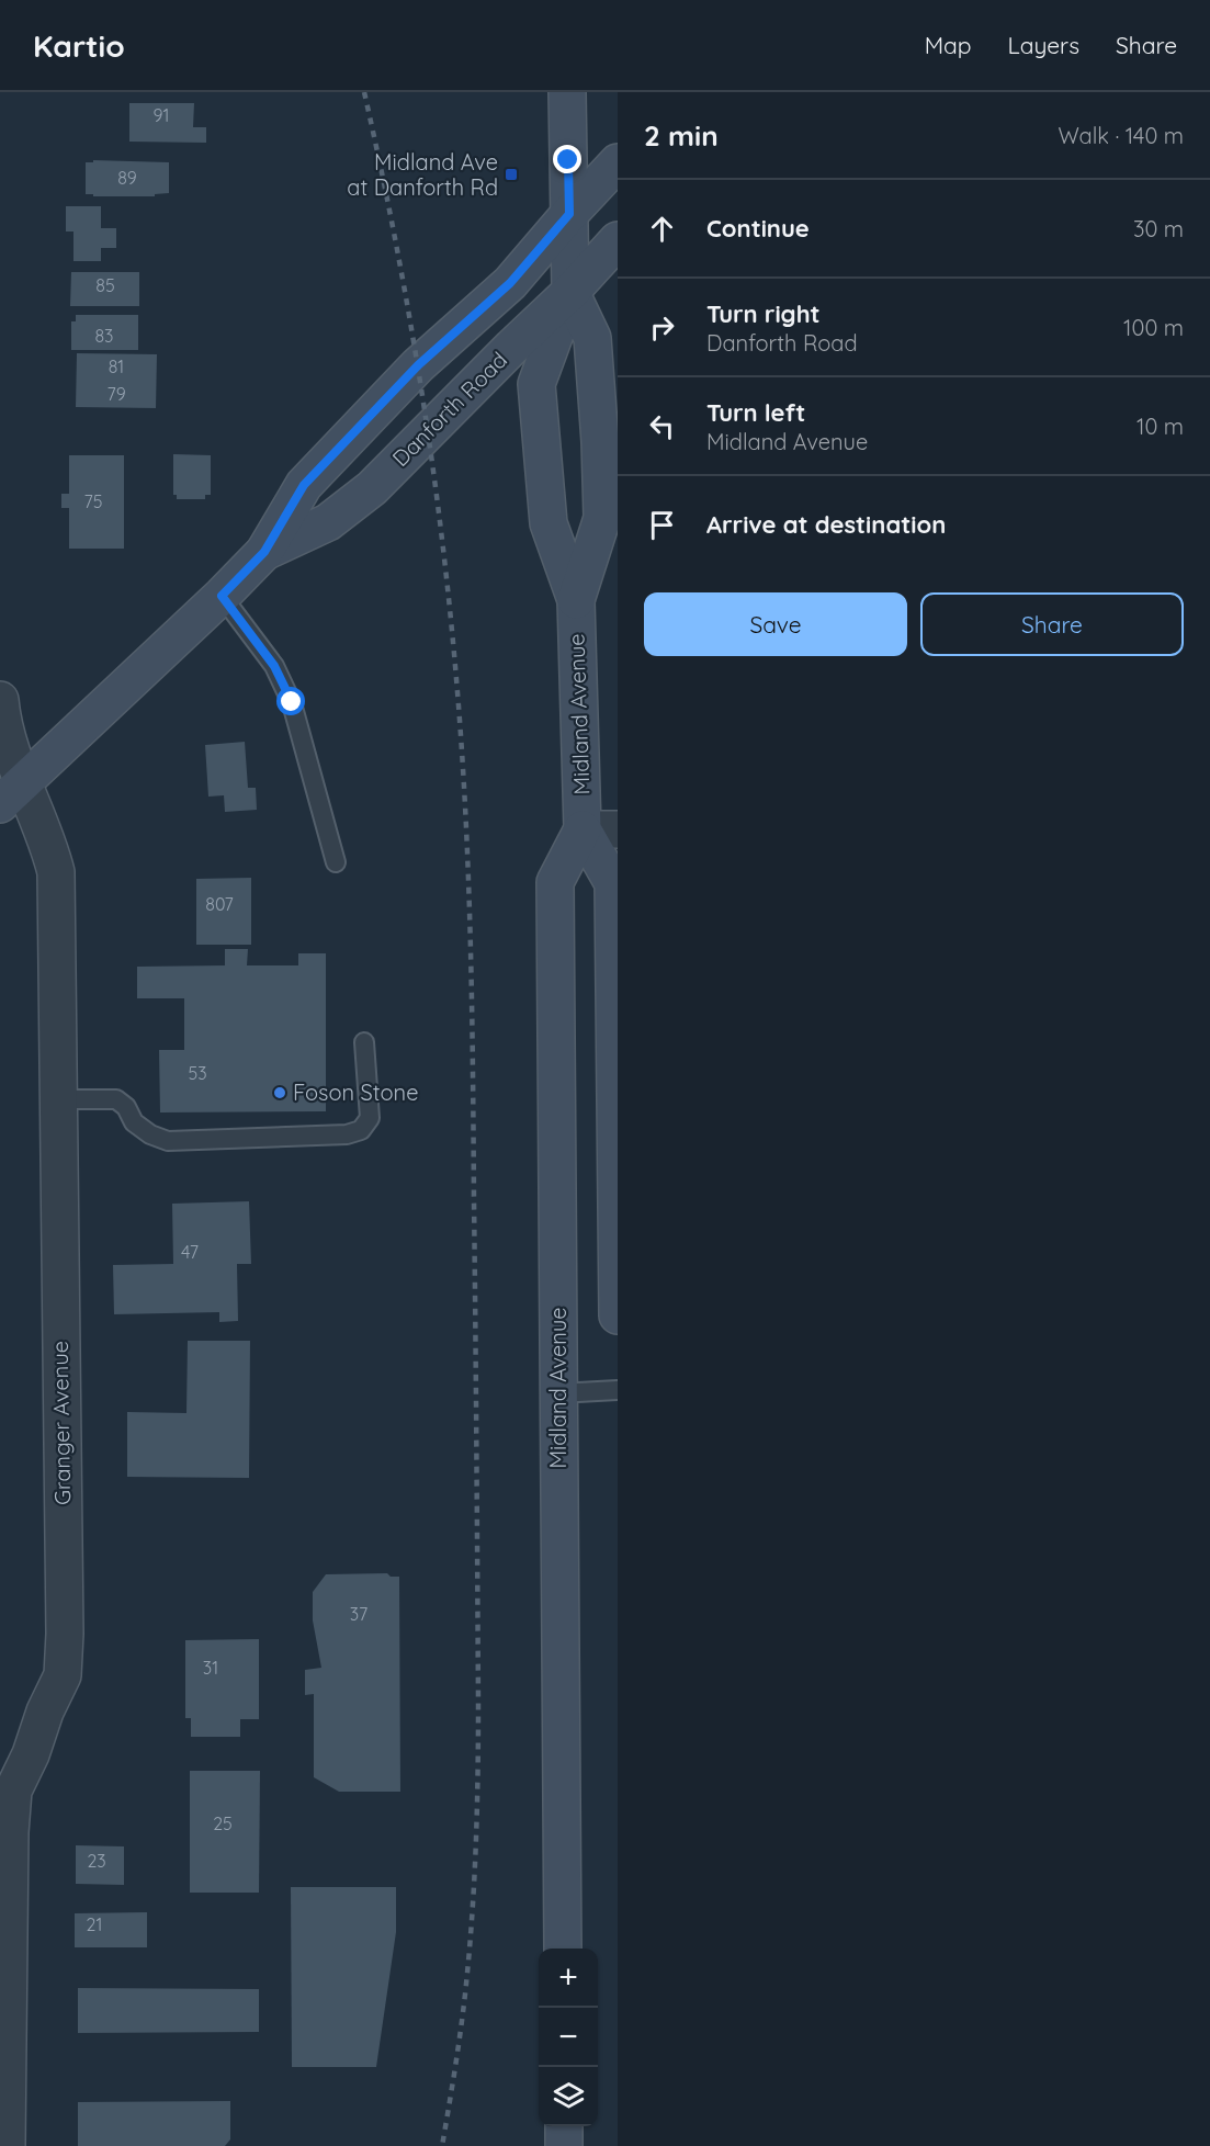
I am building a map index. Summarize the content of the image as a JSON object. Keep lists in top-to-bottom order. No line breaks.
{"streets":{"main road":["Danforth Road","Midland Avenue"],"street":["Granger Avenue"]},"crossings":[["Danforth Road","Midland Avenue"],["Danforth Road","Granger Avenue"]],"places":{"transit":["Midland Ave at Danforth Rd"],"other":["Foson Stone"]},"house_numbers":["91","89","85","83","81","79","75","807","53","47","37","31","25","23","21"],"page":{"header":"Kartio","nav":["Map","Layers","Share"],"heading":["2 min","Walk · 140 m"],"list":[["Continue","30 m"],["Turn right","Danforth Road","100 m"],["Turn left","Midland Avenue","10 m"],"Arrive at destination"],"buttons":["Save","Share"],"map_buttons":["+","−"]}}
